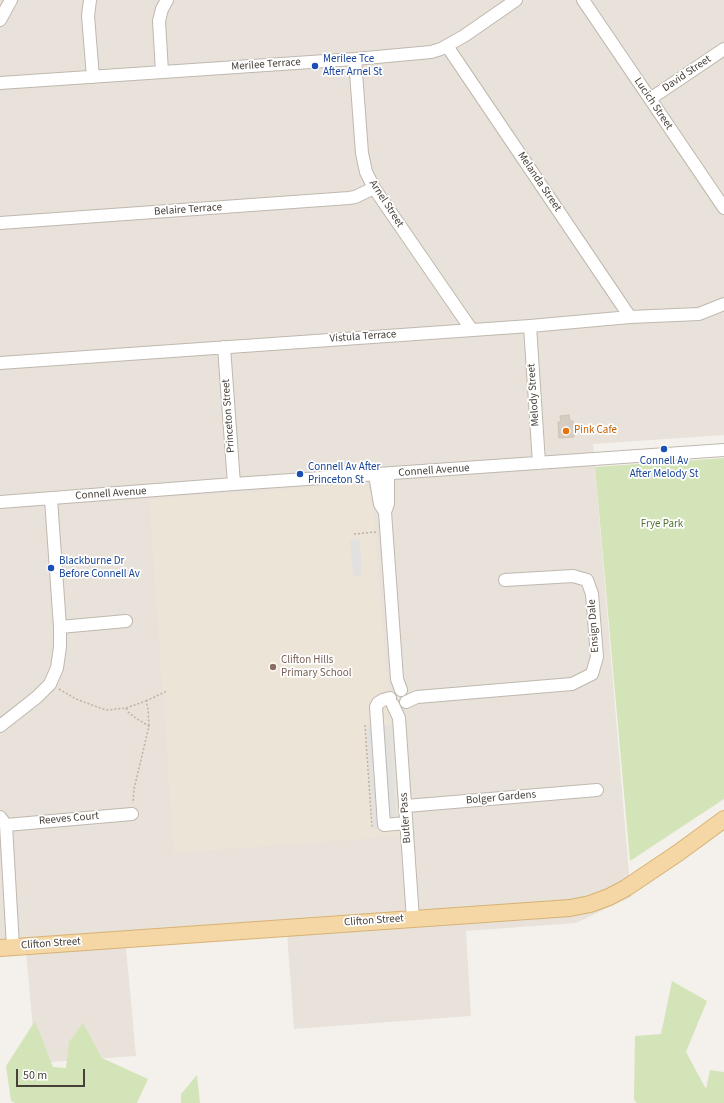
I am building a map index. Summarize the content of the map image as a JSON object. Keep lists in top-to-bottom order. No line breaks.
{"streets":{"main road":["Clifton Street"],"street":["Merilee Terrace","David Street","Lucich Street","Melanda Street","Arnel Street","Belaire Terrace","Vistula Terrace","Melody Street","Princeton Street","Connell Avenue","Ensign Dale","Bolger Gardens","Butler Pass","Reeves Court"]},"crossings":[["Merilee Terrace","Melanda Street"],["Merilee Terrace","Arnel Street"],["David Street","Lucich Street"],["Melanda Street","Vistula Terrace"],["Arnel Street","Belaire Terrace"],["Arnel Street","Vistula Terrace"],["Vistula Terrace","Melody Street"],["Vistula Terrace","Princeton Street"],["Melody Street","Connell Avenue"],["Princeton Street","Connell Avenue"],["Connell Avenue","Butler Pass"],["Ensign Dale","Butler Pass"],["Bolger Gardens","Butler Pass"],["Butler Pass","Clifton Street"]],"parks":["Frye Park"],"places":["Merilee Tce After Arnel St","Pink Cafe","Connell Av After Melody St","Connell Av After Princeton St","Blackburne Dr Before Connell Av","Clifton Hills Primary School"],"scale_bar":"50 m"}
